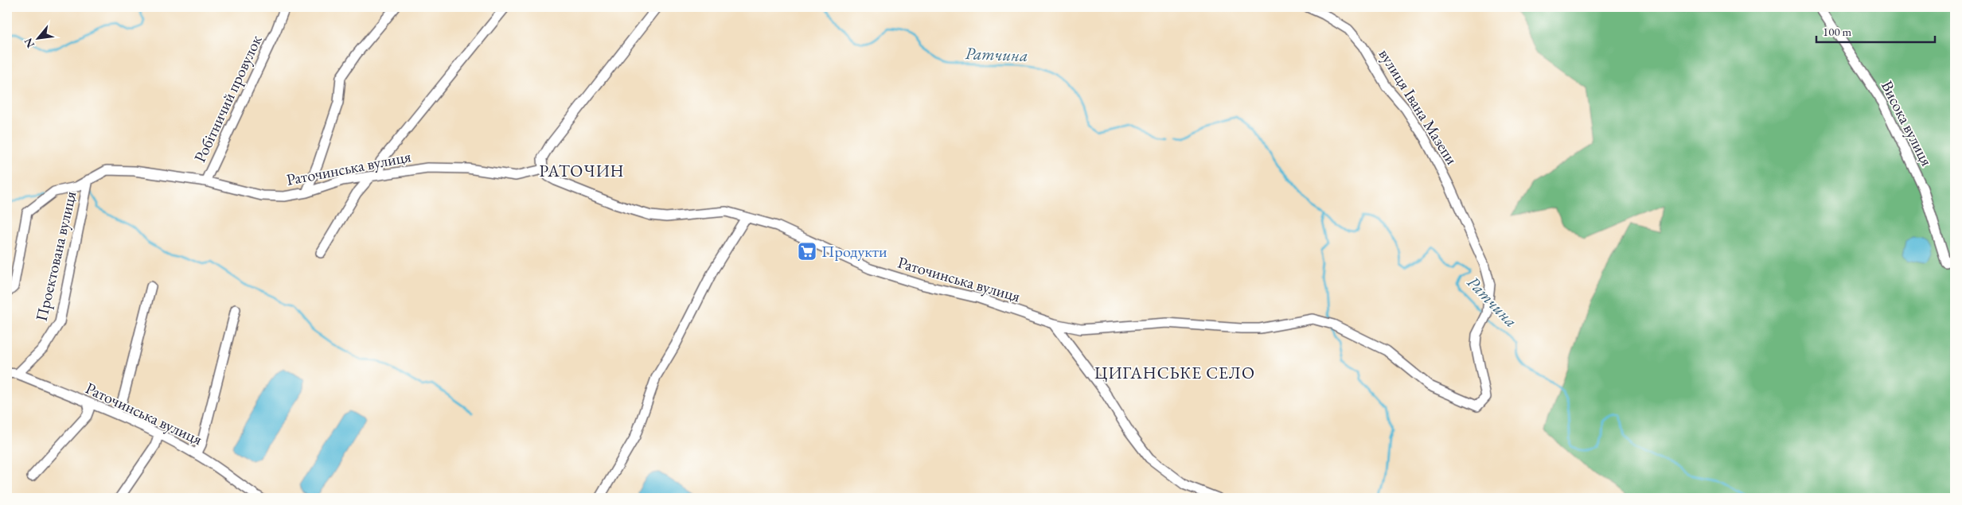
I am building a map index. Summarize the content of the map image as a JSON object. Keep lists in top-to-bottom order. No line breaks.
{"streets":{"street":["Робітничий провулок","вулиця Івана Мазепи","Висока вулиця","Раточинська вулиця","Проектована вулиця"]},"crossings":[["Робітничий провулок","Раточинська вулиця"],["вулиця Івана Мазепи","Раточинська вулиця"],["Раточинська вулиця","Проектована вулиця"]],"districts":["РАТОЧИН","ЦИГАНСЬКЕ СЕЛО"],"water":["Ратчина"],"places":{"supermarket":["Продукти"]},"scale_bar":"100 m","north":"bottom left"}
